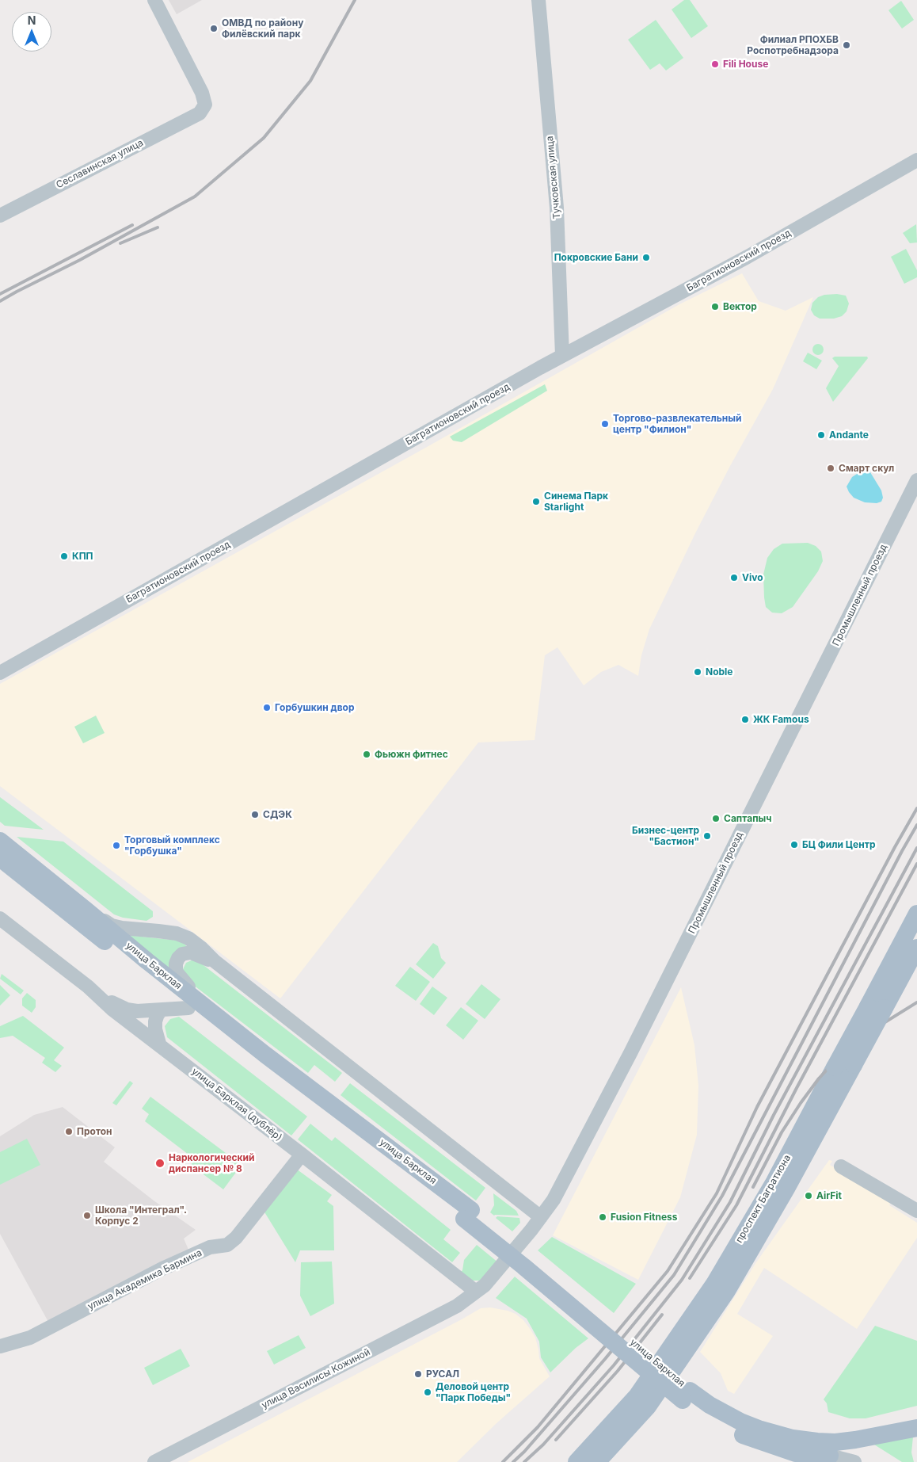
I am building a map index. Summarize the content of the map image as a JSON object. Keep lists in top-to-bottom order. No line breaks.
{"streets":{"main road":["улица Барклая","проспект Багратиона"],"street":["Сеславинская улица","Тучковская улица","Багратионовский проезд","Промышленный проезд","улица Барклая (дублёр)","улица Академика Бармина","улица Василисы Кожиной"]},"crossings":[["Тучковская улица","Багратионовский проезд"],["Промышленный проезд","улица Барклая (дублёр)"],["Промышленный проезд","улица Василисы Кожиной"],["улица Барклая (дублёр)","улица Академика Бармина"],["улица Барклая (дублёр)","улица Василисы Кожиной"]],"places":["ОМВД по району Филёвский парк","Филиал РПОХБВ Роспотребнадзора","Fili House","Покровские Бани","Вектор","Торгово-развлекательный центр \"Филион\"","Andante","Смарт скул","Синема Парк Starlight","КПП","Vivo","Noble","Горбушкин двор","ЖК Famous","Фьюжн фитнес","СДЭК","Саптапыч","Бизнес-центр \"Бастион\"","БЦ Фили Центр","Торговый комплекс \"Горбушка\"","Протон","Наркологический диспансер № 8","AirFit","Школа \"Интеграл\". Корпус 2","Fusion Fitness","РУСАЛ","Деловой центр \"Парк Победы\""],"north":"top"}
